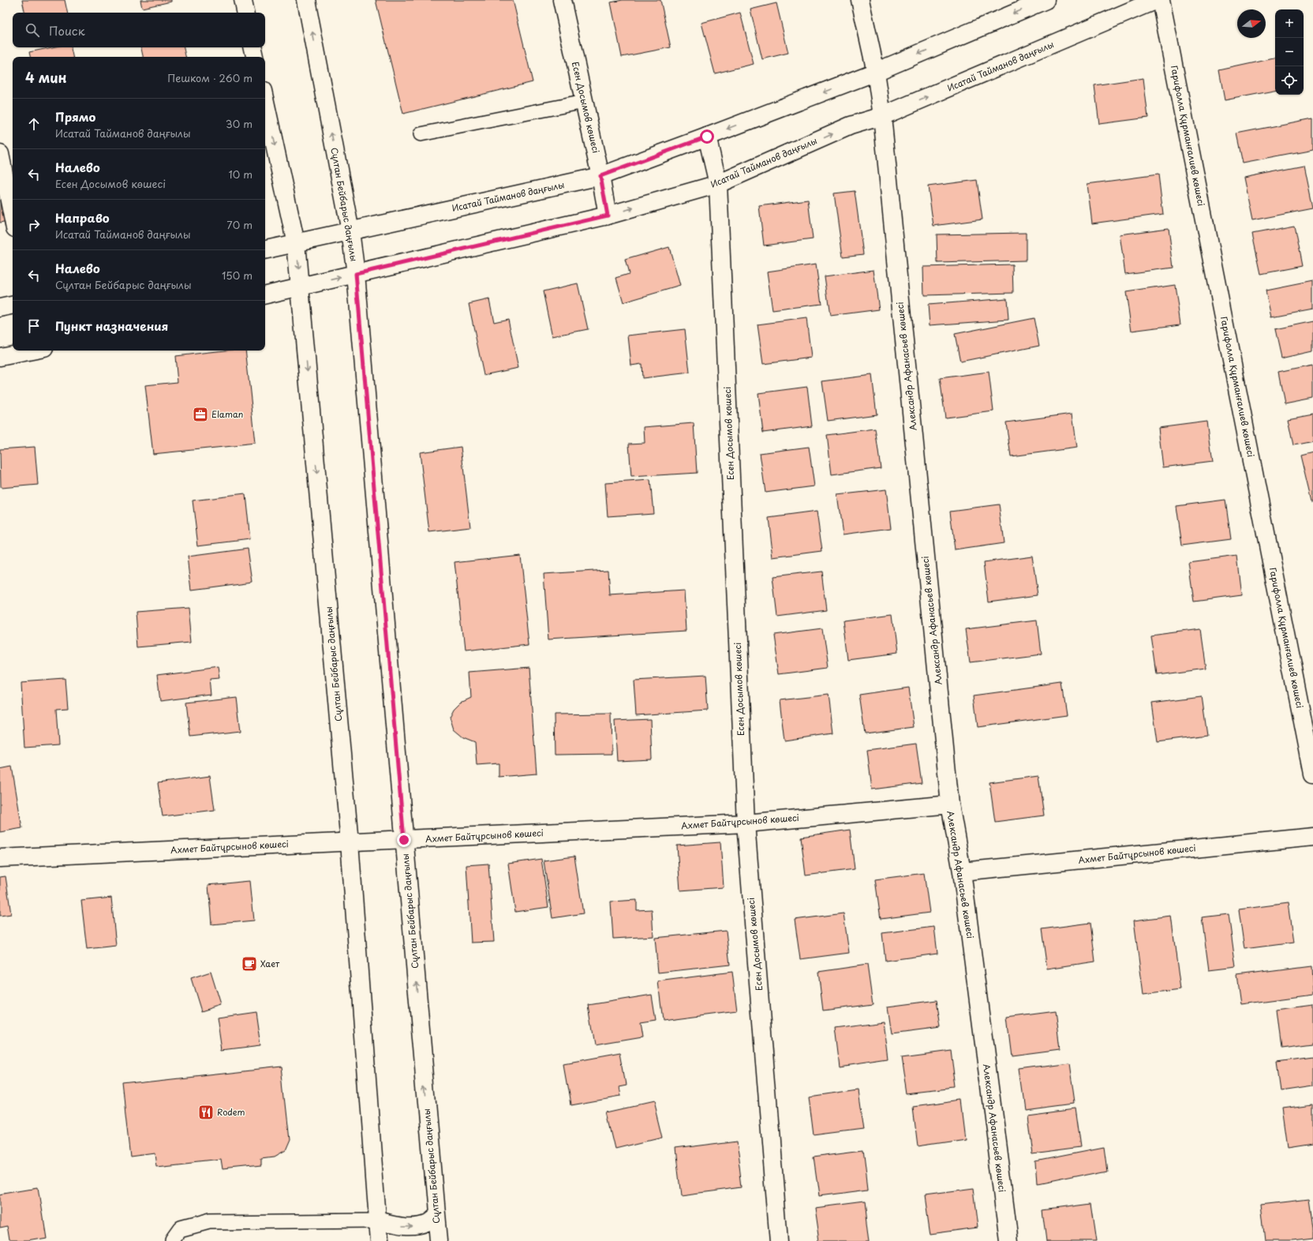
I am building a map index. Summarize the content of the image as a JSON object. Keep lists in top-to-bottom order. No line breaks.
{"streets":{"street":["Исатай Тайманов даңғылы","Есен Досымов көшесі","Гарифолла Құрманғалиев көшесі","Сұлтан Бейбарыс даңғылы","Александр Афанасьев көшесі","Ахмет Байтұрсынов көшесі"]},"crossings":[["Исатай Тайманов даңғылы","Есен Досымов көшесі"],["Исатай Тайманов даңғылы","Сұлтан Бейбарыс даңғылы"],["Исатай Тайманов даңғылы","Александр Афанасьев көшесі"],["Есен Досымов көшесі","Ахмет Байтұрсынов көшесі"],["Сұлтан Бейбарыс даңғылы","Ахмет Байтұрсынов көшесі"],["Александр Афанасьев көшесі","Ахмет Байтұрсынов көшесі"]],"places":{"office":["Elaman"],"cafe":["Хает"],"restaurant":["Rodem"]},"north":"right","page":{"map_buttons":["+","−"],"search":"Поиск","heading":["4 мин","Пешком · 260 m"],"list":[["Прямо","Исатай Тайманов даңғылы","30 m"],["Налево","Есен Досымов көшесі","10 m"],["Направо","Исатай Тайманов даңғылы","70 m"],["Налево","Сұлтан Бейбарыс даңғылы","150 m"],"Пункт назначения"]}}
